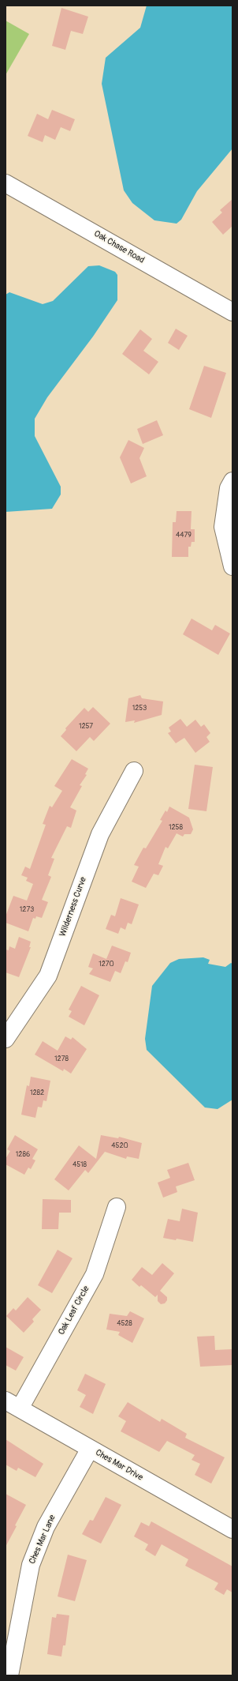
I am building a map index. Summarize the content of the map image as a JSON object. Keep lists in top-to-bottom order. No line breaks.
{"streets":{"street":["Oak Chase Road","Wilderness Curve","Oak Leaf Circle","Ches Mar Drive","Ches Mar Lane"]},"crossings":[["Oak Leaf Circle","Ches Mar Drive"],["Ches Mar Drive","Ches Mar Lane"]],"house_numbers":["4479","1253","1257","1258","1273","1270","1278","1282","4520","1286","4518","4528"]}
